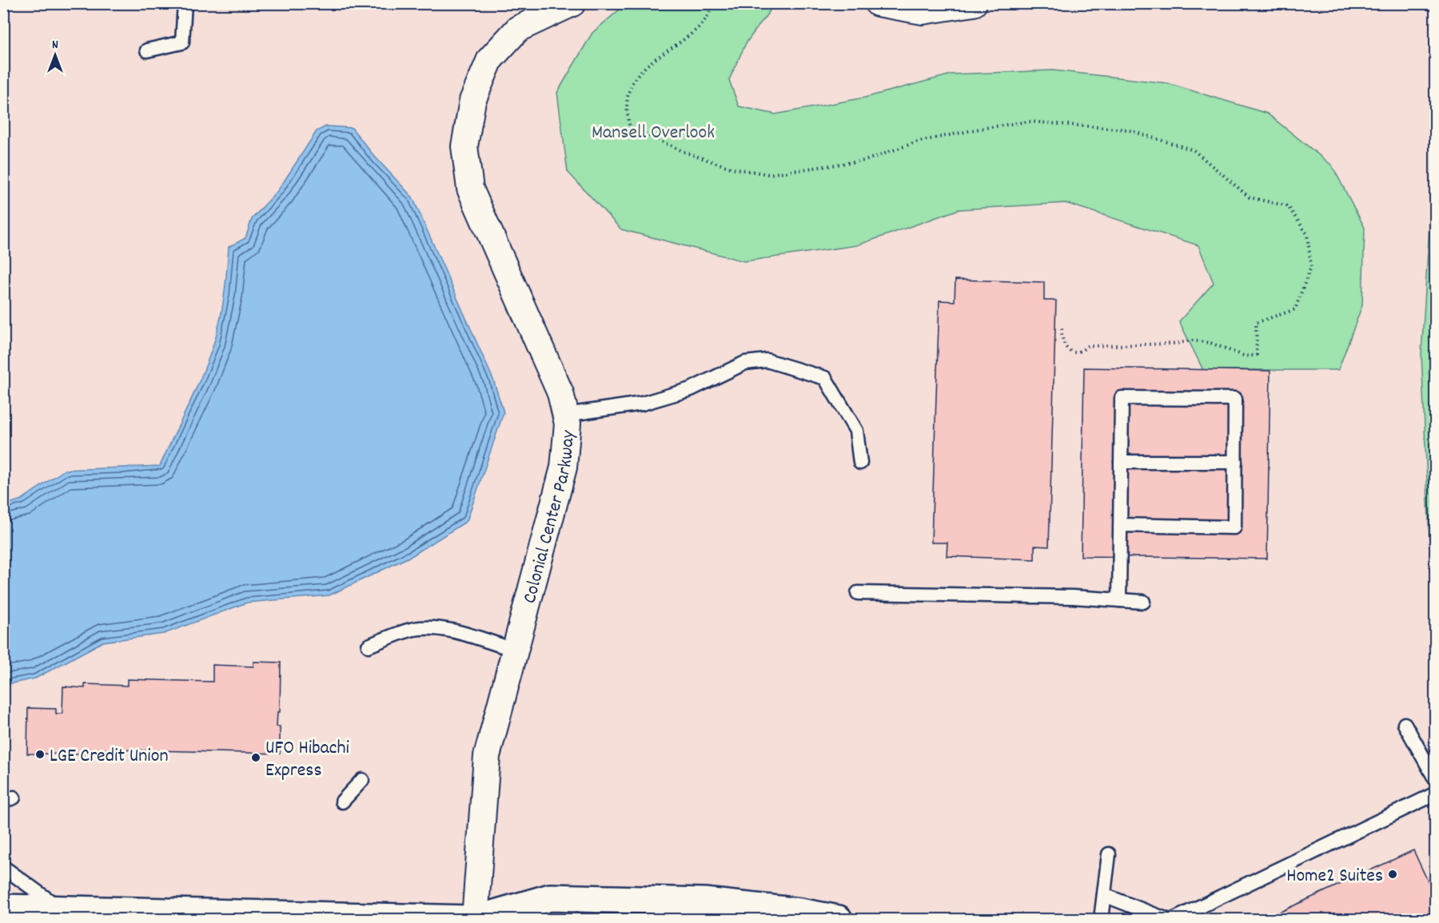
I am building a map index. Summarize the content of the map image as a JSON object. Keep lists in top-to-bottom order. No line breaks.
{"streets":{"street":["Colonial Center Parkway"]},"parks":["Mansell Overlook"],"places":["LGE Credit Union","UFO Hibachi Express","Home2 Suites"],"north":"top"}
